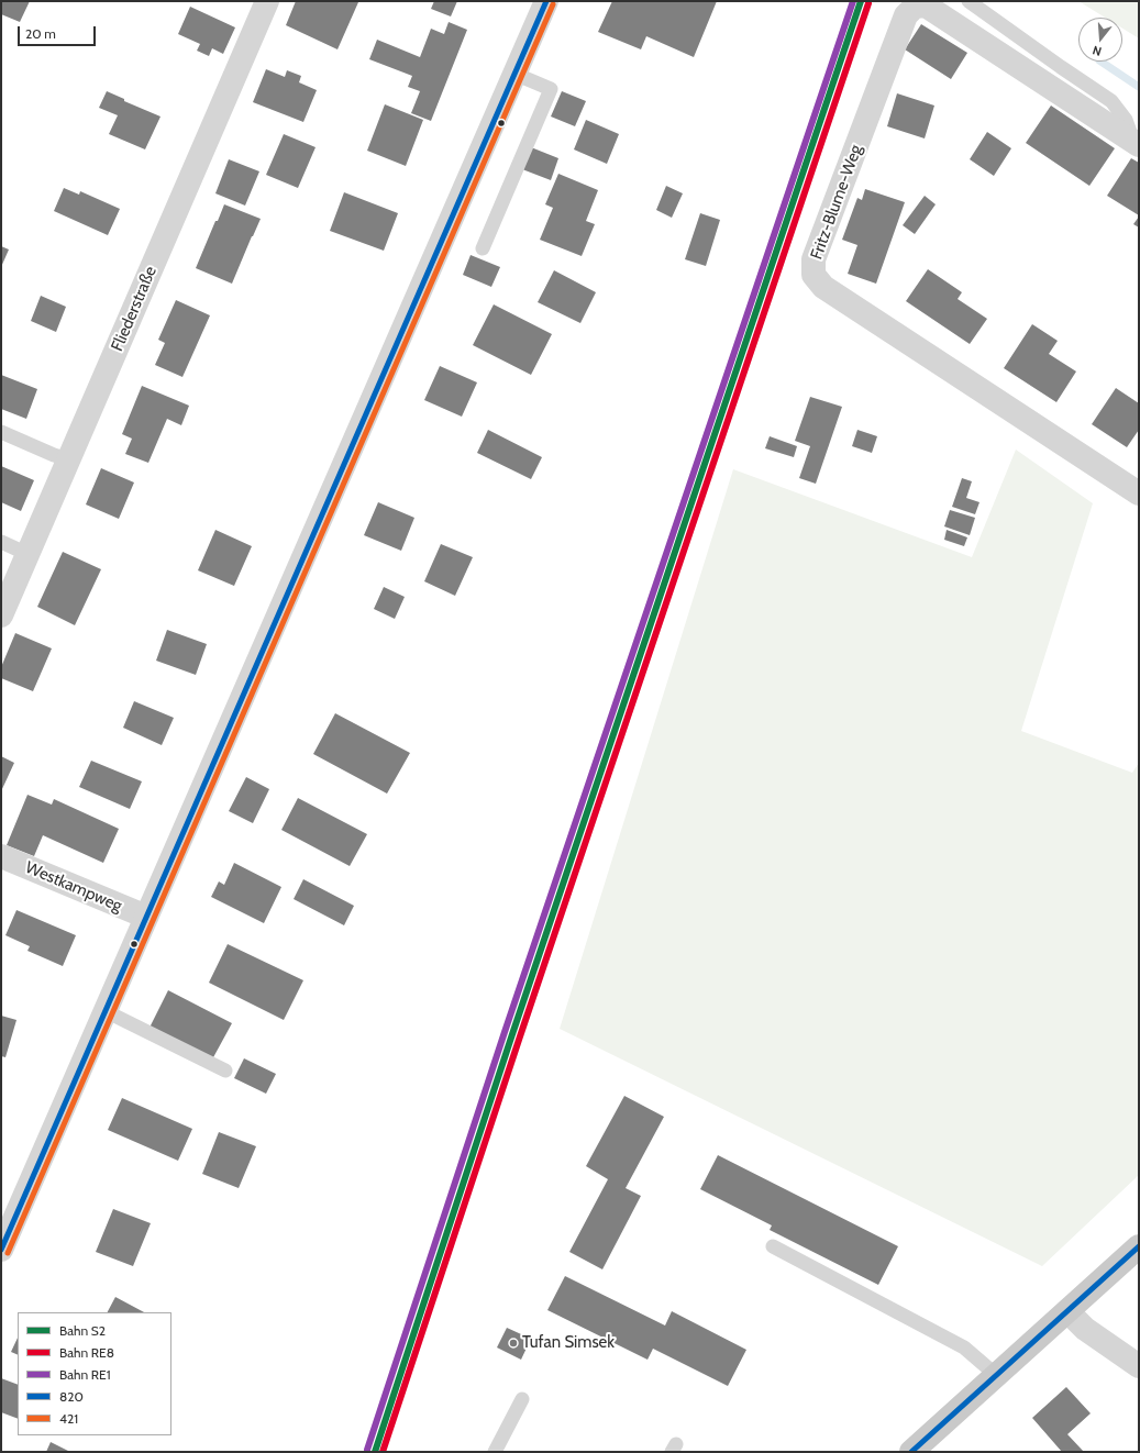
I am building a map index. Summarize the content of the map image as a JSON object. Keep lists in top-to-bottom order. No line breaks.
{"streets":{"street":["Fritz-Blume-Weg","Fliederstraße","Westkampweg"]},"places":["Tufan Simsek"],"lines":["rail line S2","rail line RE1","transit line 820","rail line RE8","transit line 421"],"legend":["Bahn S2","Bahn RE8","Bahn RE1","820","421"],"scale_bar":"20 m","north":"bottom"}
